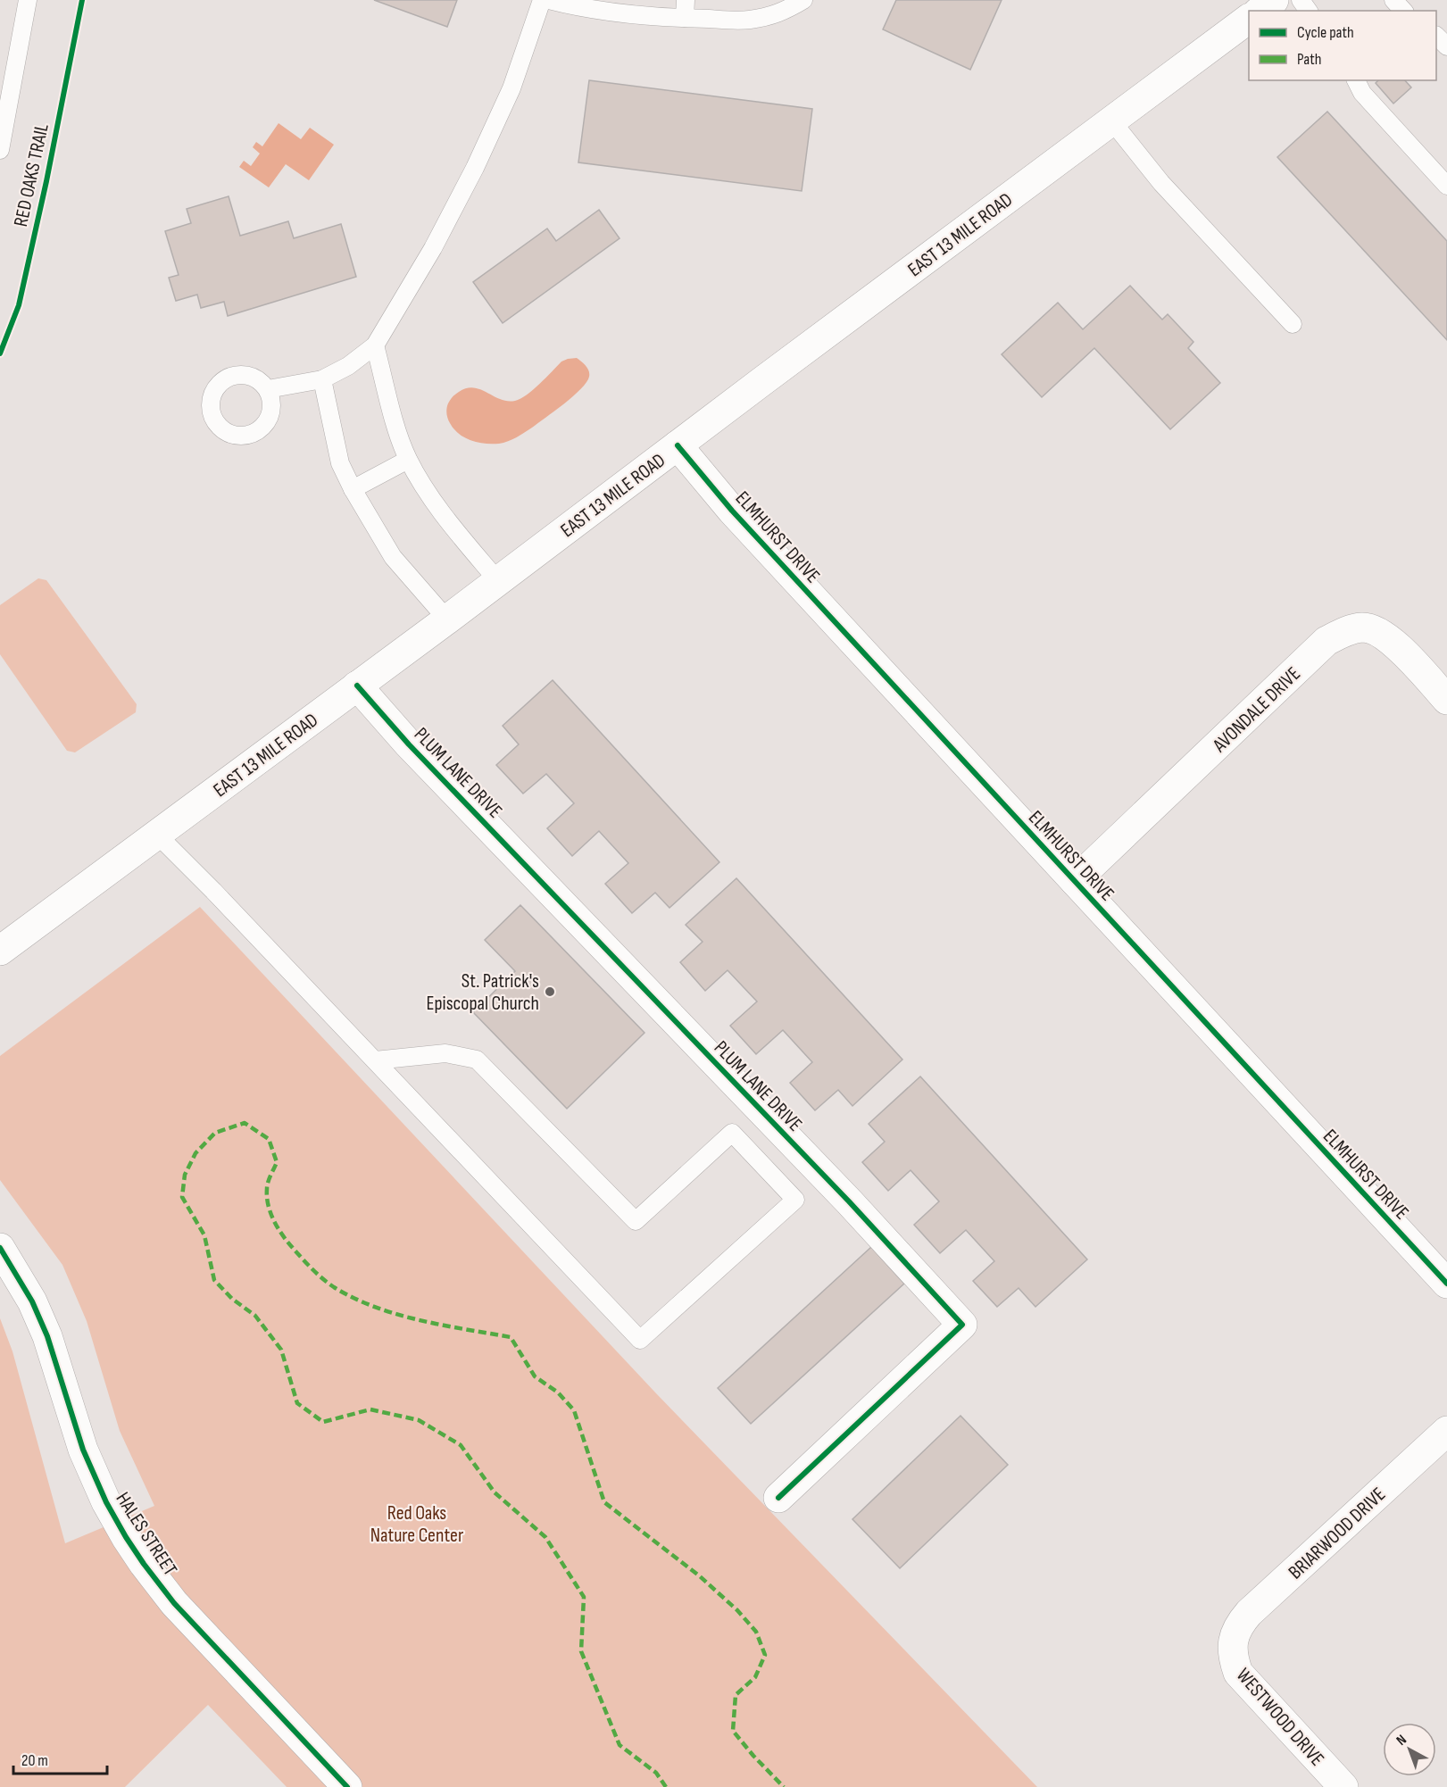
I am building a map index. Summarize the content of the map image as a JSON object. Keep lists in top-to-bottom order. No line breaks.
{"streets":{"street":["EAST 13 MILE ROAD","ELMHURST DRIVE","AVONDALE DRIVE","PLUM LANE DRIVE","BRIARWOOD DRIVE","HALES STREET","WESTWOOD DRIVE"],"cycle path":["RED OAKS TRAIL"]},"crossings":[["EAST 13 MILE ROAD","ELMHURST DRIVE"],["EAST 13 MILE ROAD","PLUM LANE DRIVE"],["ELMHURST DRIVE","AVONDALE DRIVE"],["BRIARWOOD DRIVE","WESTWOOD DRIVE"]],"parks":["Red Oaks Nature Center"],"places":["St. Patrick's Episcopal Church"],"legend":["Cycle path","Path"],"scale_bar":"20 m","north":"top left"}
